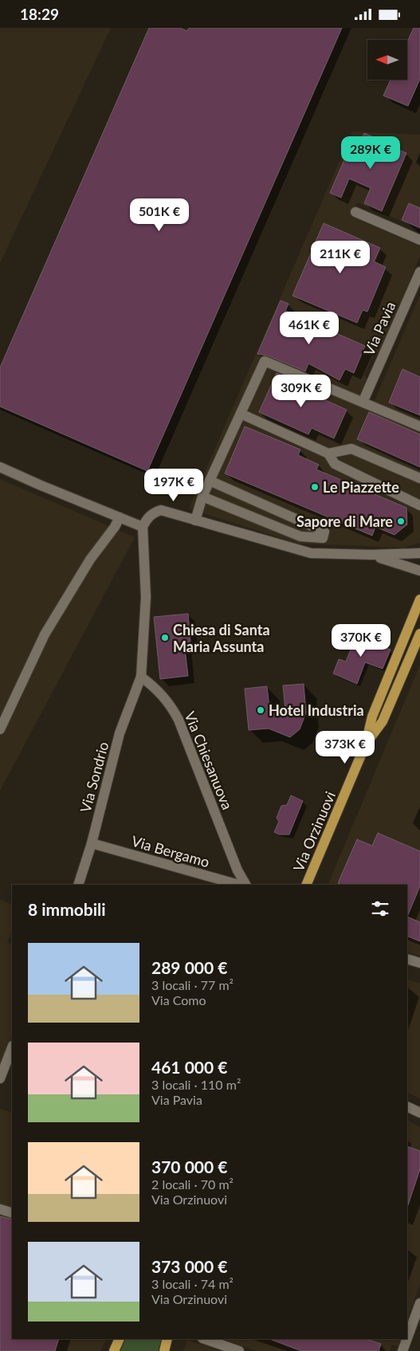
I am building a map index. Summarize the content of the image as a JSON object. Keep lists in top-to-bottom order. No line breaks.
{"streets":{"main road":["Via Orzinuovi"],"street":["Via Pavia","Via Chiesanuova","Via Sondrio","Via Bergamo"]},"crossings":[["Via Chiesanuova","Via Sondrio"],["Via Sondrio","Via Bergamo"]],"places":["Le Piazzette","Sapore di Mare","Chiesa di Santa Maria Assunta","Hotel Industria"],"north":"left","page":{"status":"18:29","price":["289K €","501K €","211K €","461K €","309K €","197K €","370K €","373K €"],"heading":"8 immobili","list":[{"name":"289 000 €","note":"3 locali · 77 m² · Via Como"},{"name":"461 000 €","note":"3 locali · 110 m² · Via Pavia"},{"name":"370 000 €","note":"2 locali · 70 m² · Via Orzinuovi"},{"name":"373 000 €","note":"3 locali · 74 m² · Via Orzinuovi"}]}}
